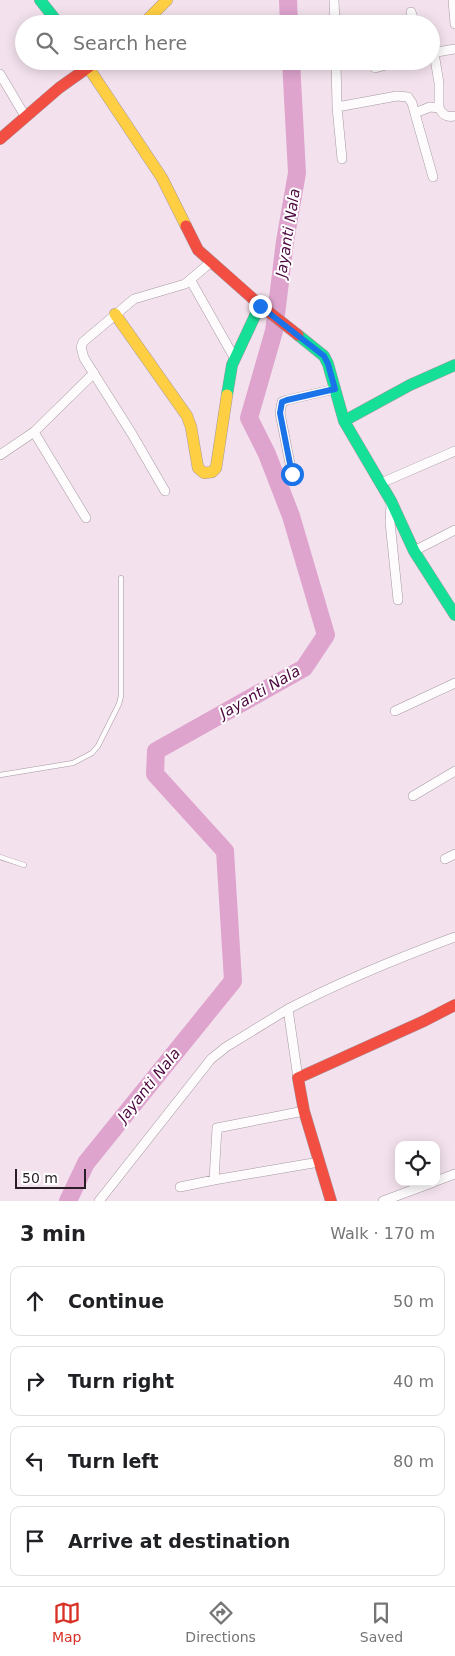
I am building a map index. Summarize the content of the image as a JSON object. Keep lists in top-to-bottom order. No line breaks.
{"water":["Jayanti Nala"],"scale_bar":"50 m","page":{"search":"Search here","scale":"50 m","heading":["3 min","Walk · 170 m"],"list":[["Continue","50 m"],["Turn right","40 m"],["Turn left","80 m"],"Arrive at destination"],"nav":["Map","Directions","Saved"]}}
